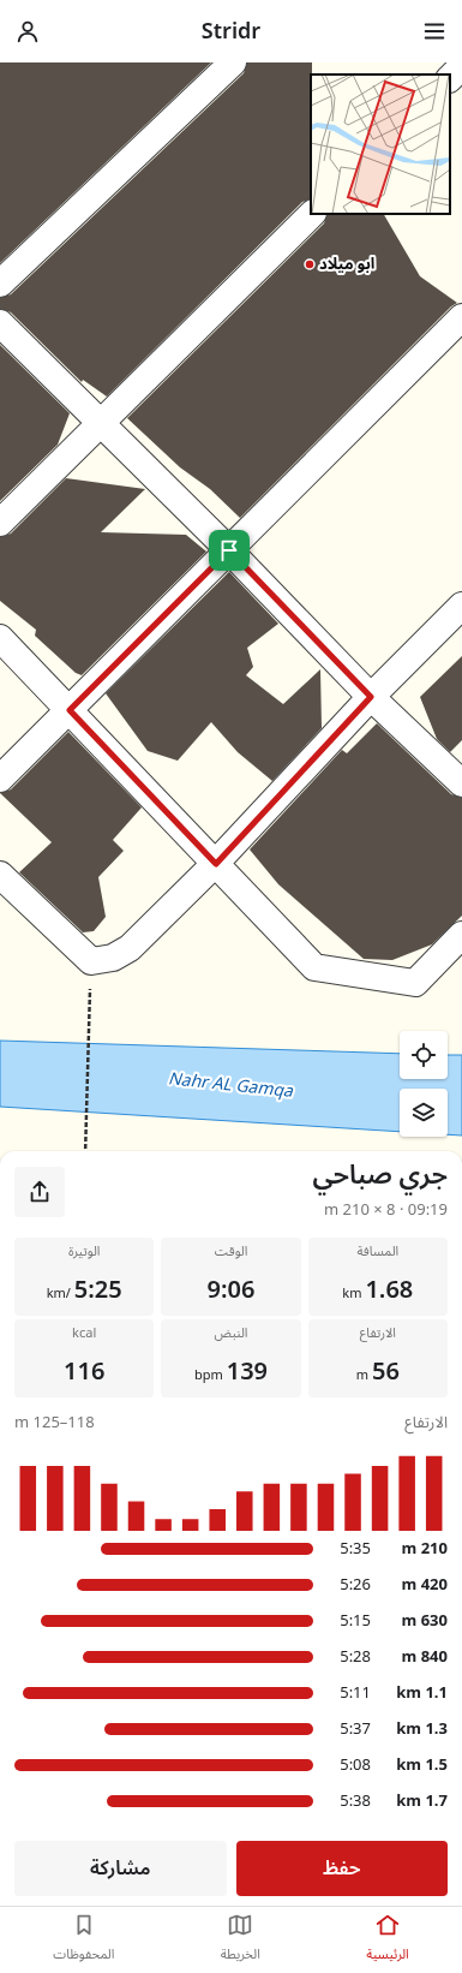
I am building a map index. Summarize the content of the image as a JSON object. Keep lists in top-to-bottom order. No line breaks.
{"water":["Nahr AL Gamqa"],"places":["ابو ميلاد"],"page":{"header":"Stridr","heading":["جري صباحي","09:19 · 8 × 210 m"],"stats":[["المسافة","1.68 km"],["الوقت","9:06"],["الوتيرة","5:25 /km"],["الارتفاع","56 m"],["النبض","139 bpm"],["kcal","116"]],"chart":["الارتفاع","118–125 m"],"list":[{"name":"210 m","note":"5:35"},{"name":"420 m","note":"5:26"},{"name":"630 m","note":"5:15"},{"name":"840 m","note":"5:28"},{"name":"1.1 km","note":"5:11"},{"name":"1.3 km","note":"5:37"},{"name":"1.5 km","note":"5:08"},{"name":"1.7 km","note":"5:38"}],"buttons":["حفظ","مشاركة"],"tabs":["الرئيسية","الخريطة","المحفوظات"]}}
